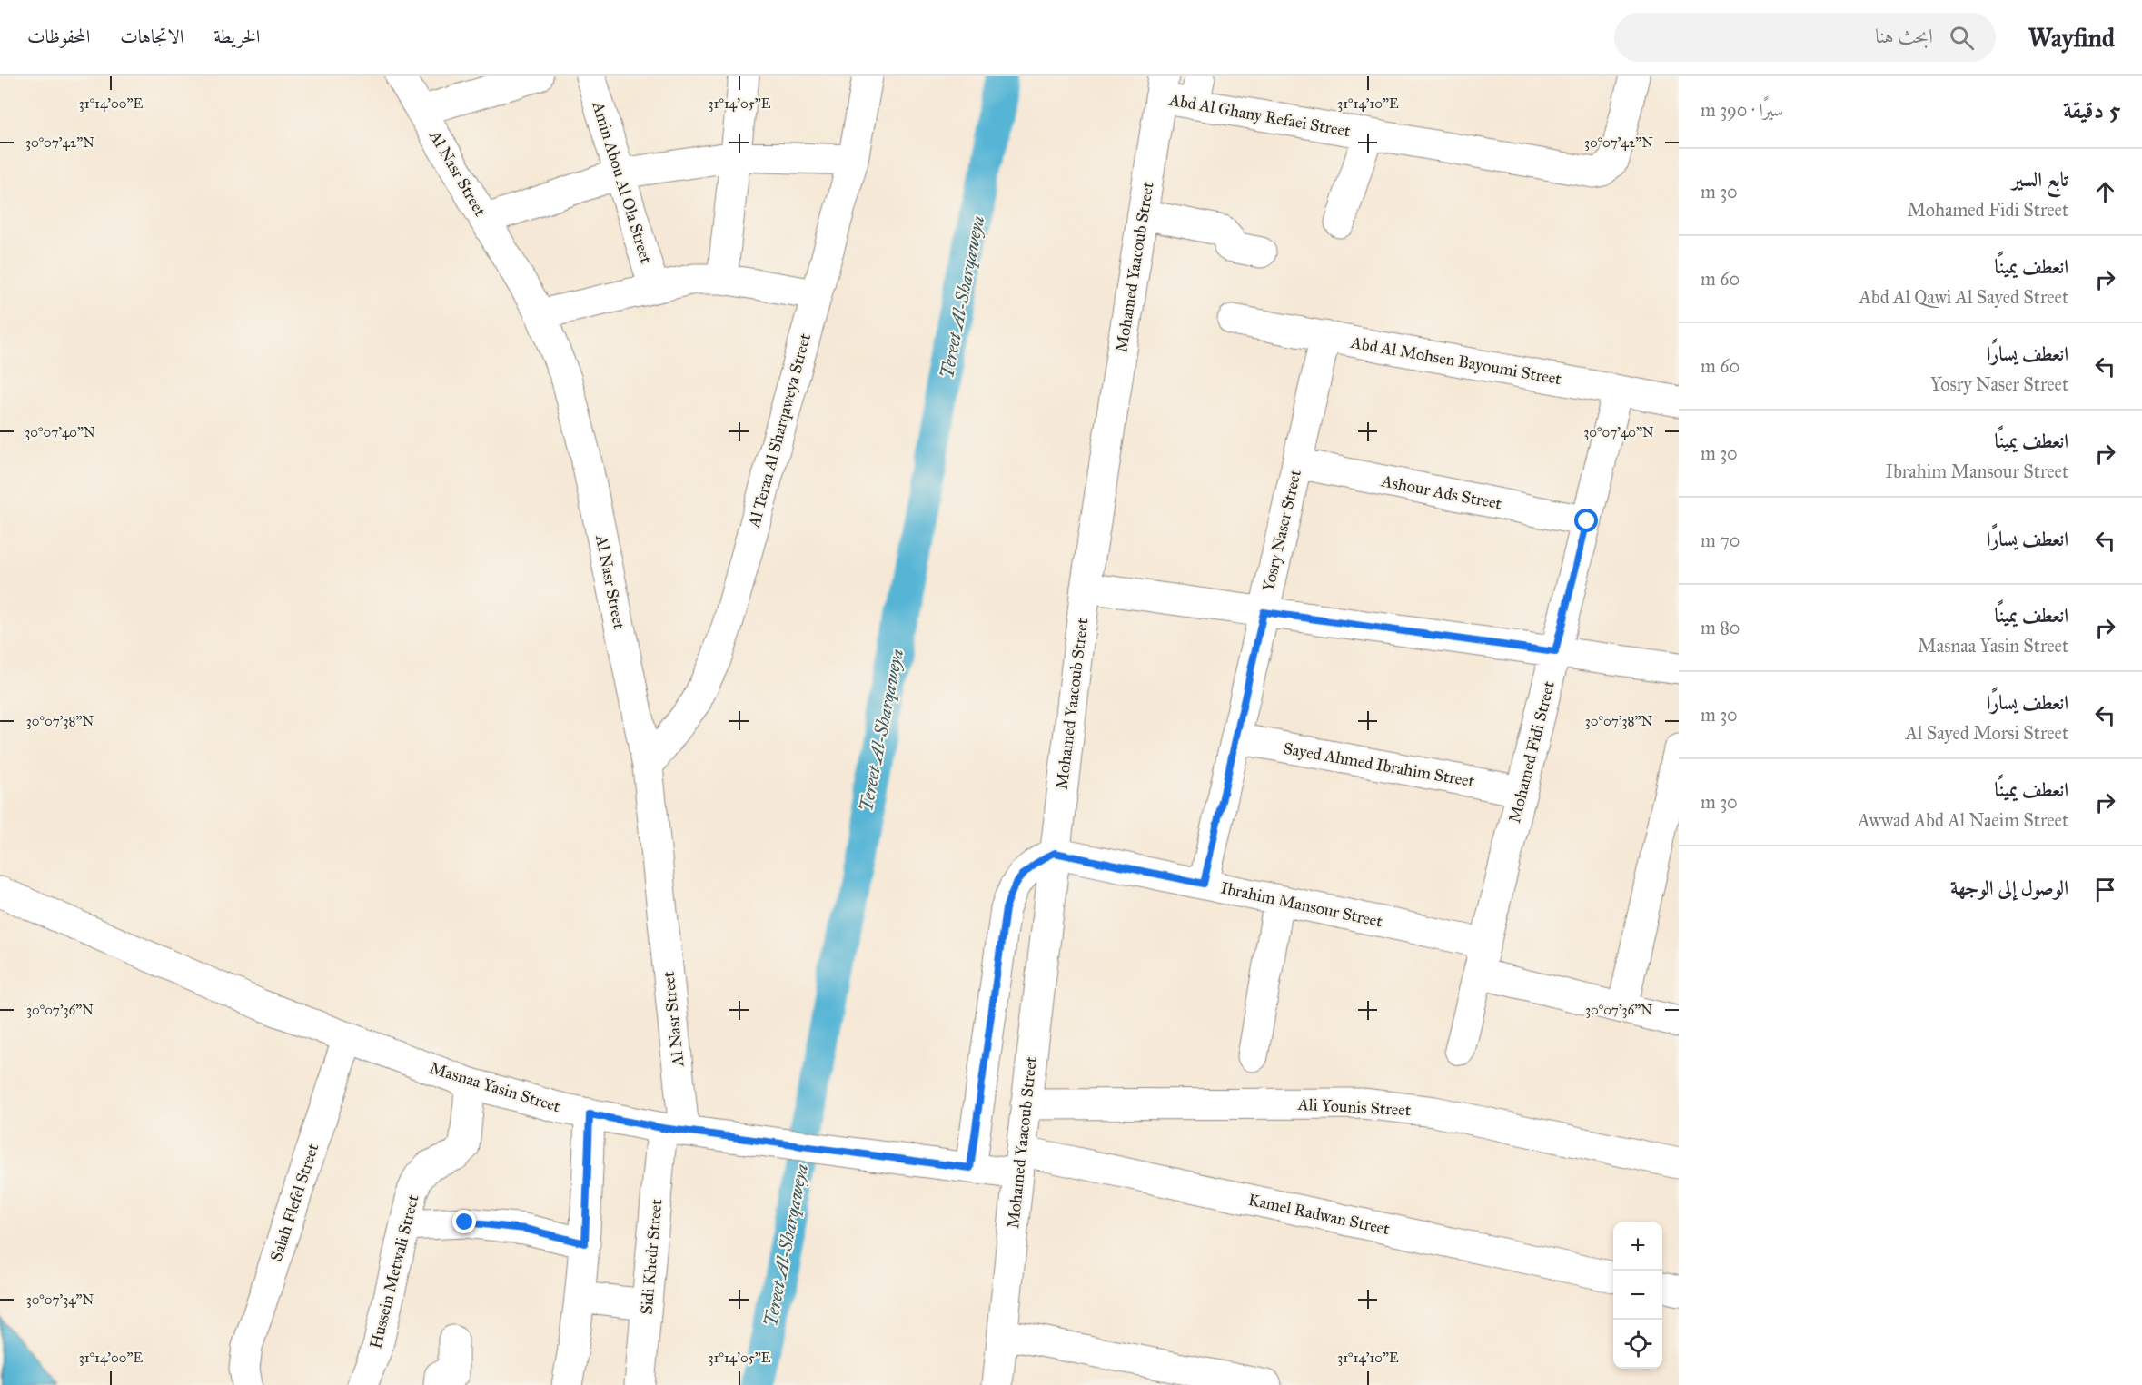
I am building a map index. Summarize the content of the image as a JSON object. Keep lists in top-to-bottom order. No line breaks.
{"streets":{"street":["Abd Al Ghany Refaei Street","Al Nasr Street","Amin Abou Al Ola Street","Mohamed Yaacoub Street","Abd Al Mohsen Bayoumi Street","Al Teraa Al Sharqaweya Street","Ashour Ads Street","Yosry Naser Street","Mohamed Fidi Street","Sayed Ahmed Ibrahim Street","Ibrahim Mansour Street","Masnaa Yasin Street","Ali Younis Street","Salah Flefel Street","Kamel Radwan Street","Sidi Khedr Street","Hussein Metwali Street"]},"crossings":[["Abd Al Ghany Refaei Street","Mohamed Yaacoub Street"],["Al Nasr Street","Al Teraa Al Sharqaweya Street"],["Al Nasr Street","Masnaa Yasin Street"],["Al Nasr Street","Sidi Khedr Street"],["Mohamed Yaacoub Street","Ibrahim Mansour Street"],["Mohamed Yaacoub Street","Masnaa Yasin Street"],["Mohamed Yaacoub Street","Ali Younis Street"],["Mohamed Yaacoub Street","Kamel Radwan Street"],["Abd Al Mohsen Bayoumi Street","Yosry Naser Street"],["Abd Al Mohsen Bayoumi Street","Mohamed Fidi Street"],["Ashour Ads Street","Yosry Naser Street"],["Ashour Ads Street","Mohamed Fidi Street"],["Yosry Naser Street","Sayed Ahmed Ibrahim Street"],["Yosry Naser Street","Ibrahim Mansour Street"],["Mohamed Fidi Street","Sayed Ahmed Ibrahim Street"],["Mohamed Fidi Street","Ibrahim Mansour Street"],["Masnaa Yasin Street","Salah Flefel Street"],["Masnaa Yasin Street","Kamel Radwan Street"],["Masnaa Yasin Street","Sidi Khedr Street"],["Masnaa Yasin Street","Hussein Metwali Street"]],"water":["Tereet Al-Sharqaweya"],"page":{"header":"Wayfind","search":"ابحث هنا","nav":["الخريطة","الاتجاهات","المحفوظات"],"heading":["5 دقيقة","سيرًا · 390 m"],"list":[["تابع السير","Mohamed Fidi Street","30 m"],["انعطف يمينًا","Abd Al Qawi Al Sayed Street","60 m"],["انعطف يسارًا","Yosry Naser Street","60 m"],["انعطف يمينًا","Ibrahim Mansour Street","30 m"],["انعطف يسارًا","70 m"],["انعطف يمينًا","Masnaa Yasin Street","80 m"],["انعطف يسارًا","Al Sayed Morsi Street","30 m"],["انعطف يمينًا","Awwad Abd Al Naeim Street","30 m"],"الوصول إلى الوجهة"],"map_buttons":["+","−"]},"coordinates":["31°14'00\"E","31°14'05\"E","31°14'10\"E","30°07'42\"N","30°07'40\"N","30°07'38\"N","30°07'36\"N","30°07'34\"N"]}
